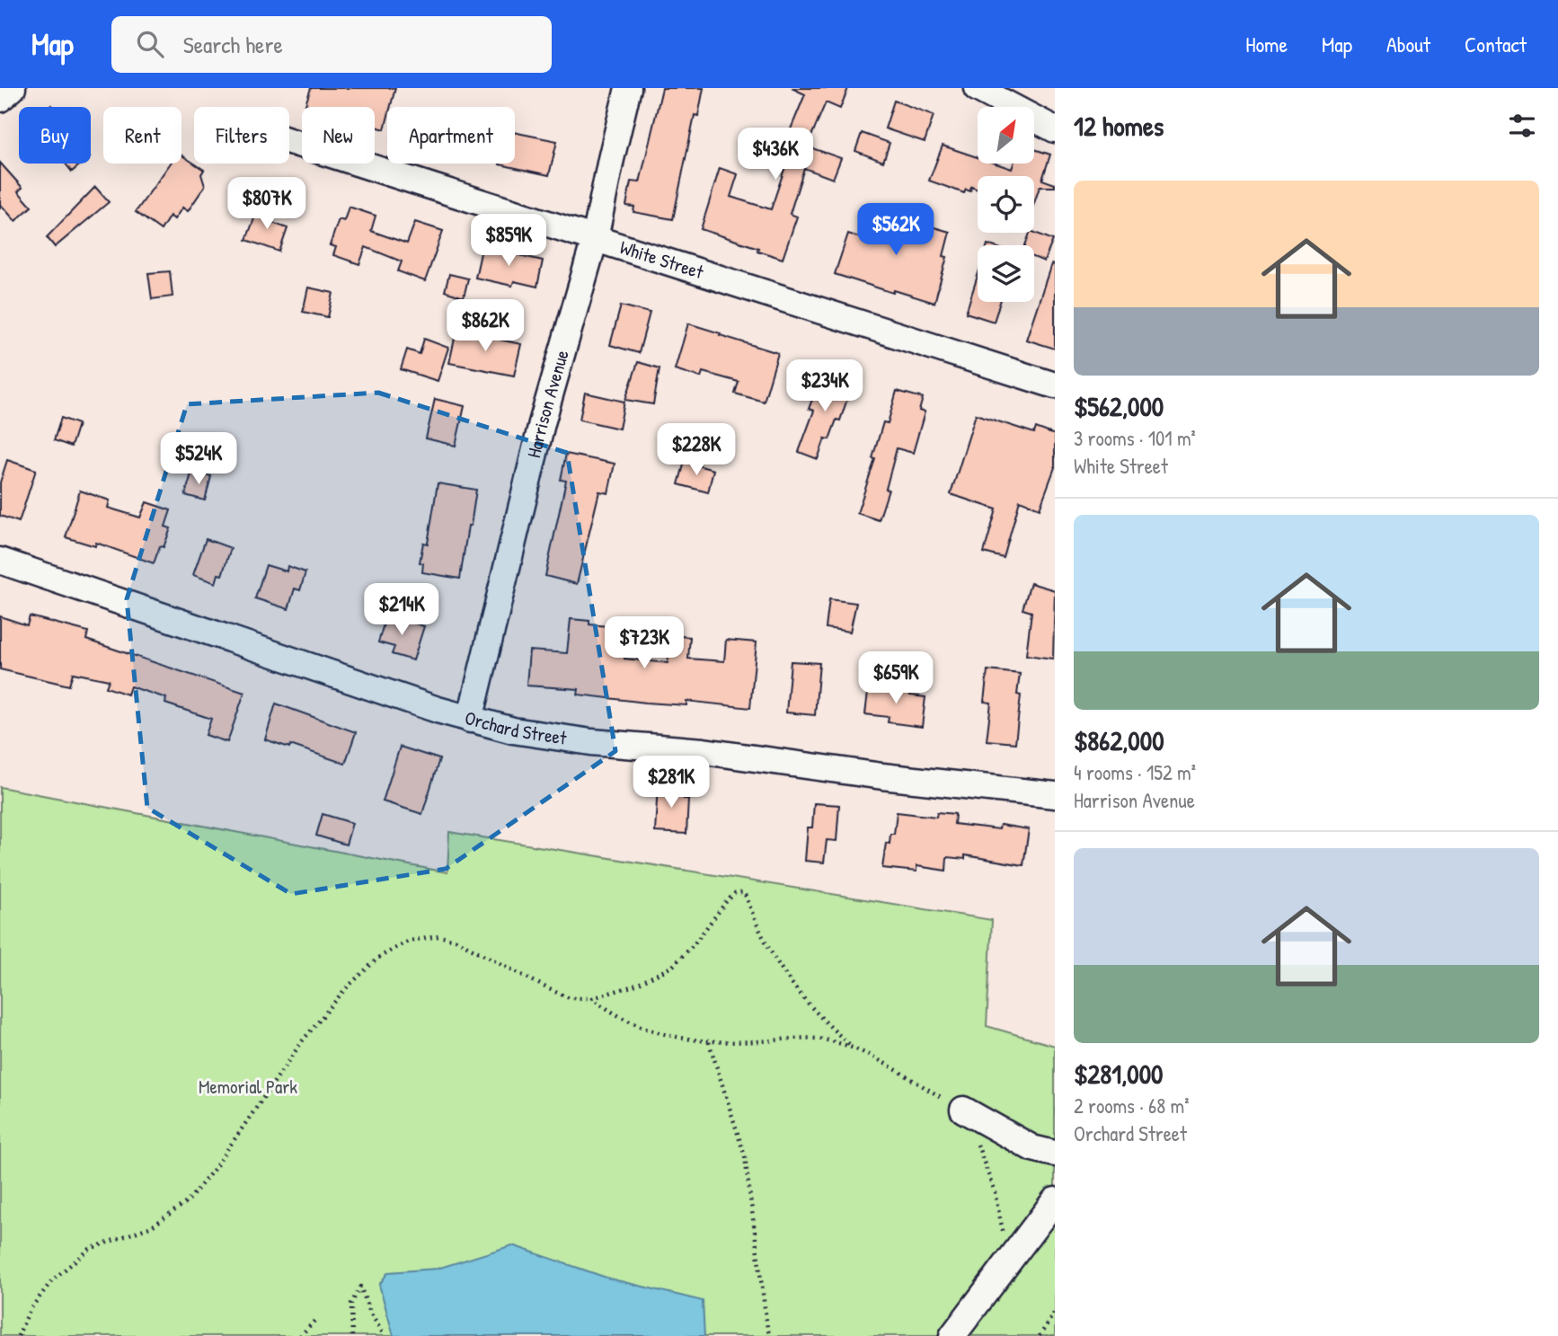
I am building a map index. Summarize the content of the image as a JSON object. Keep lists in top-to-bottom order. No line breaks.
{"streets":{"street":["White Street","Harrison Avenue","Orchard Street"]},"crossings":[["White Street","Harrison Avenue"],["Harrison Avenue","Orchard Street"]],"parks":["Memorial Park"],"north":"top right","page":{"header":"Map","search":"Search here","nav":["Home","Map","About","Contact"],"heading":"12 homes","chip":["Buy","Rent","Filters","New","Apartment"],"price":["$436K","$807K","$562K","$859K","$862K","$234K","$228K","$524K","$214K","$723K","$659K","$281K"],"list":[{"name":"$562,000","note":"3 rooms · 101 m² · White Street"},{"name":"$862,000","note":"4 rooms · 152 m² · Harrison Avenue"},{"name":"$281,000","note":"2 rooms · 68 m² · Orchard Street"}]}}
